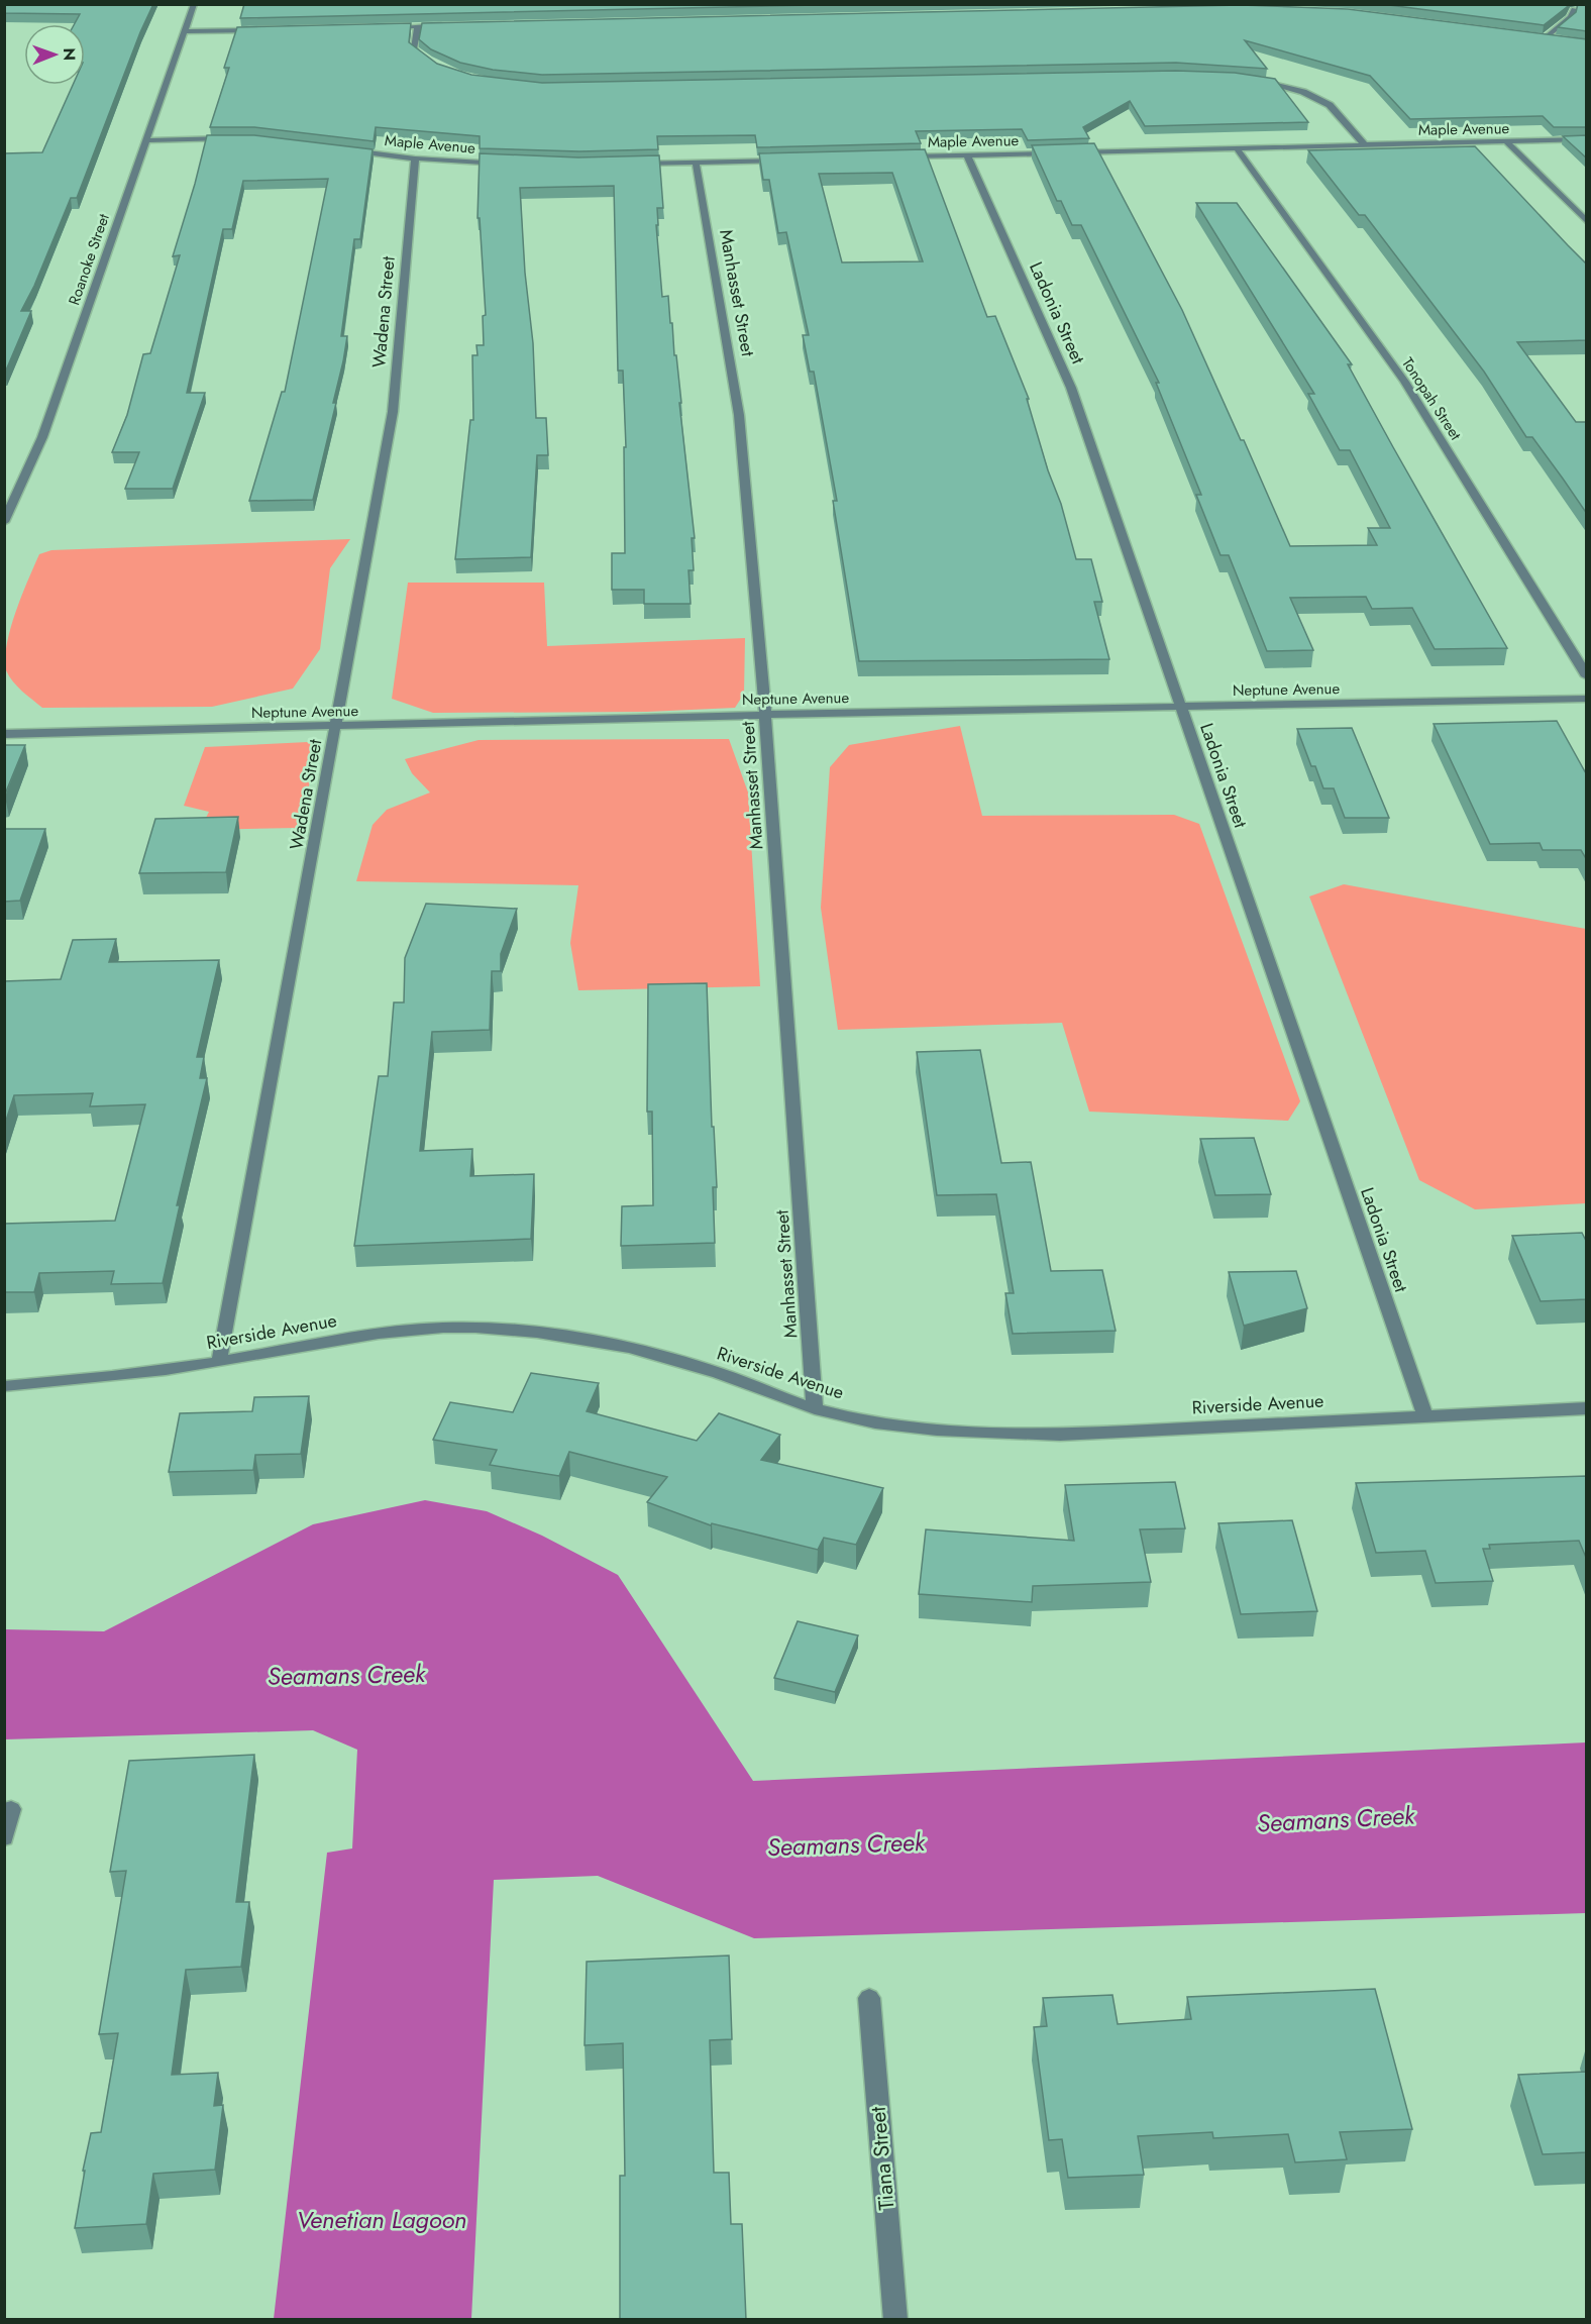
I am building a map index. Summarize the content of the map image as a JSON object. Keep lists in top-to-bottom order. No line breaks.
{"streets":{"street":["Maple Avenue","Roanoke Street","Manhasset Street","Wadena Street","Ladonia Street","Tonopah Street","Neptune Avenue","Riverside Avenue","Tiana Street"]},"crossings":[["Maple Avenue","Wadena Street"],["Maple Avenue","Ladonia Street"],["Maple Avenue","Tonopah Street"],["Manhasset Street","Neptune Avenue"],["Manhasset Street","Riverside Avenue"],["Wadena Street","Neptune Avenue"],["Wadena Street","Riverside Avenue"],["Ladonia Street","Neptune Avenue"],["Ladonia Street","Riverside Avenue"]],"water":["Seamans Creek","Venetian Lagoon"],"north":"right"}
